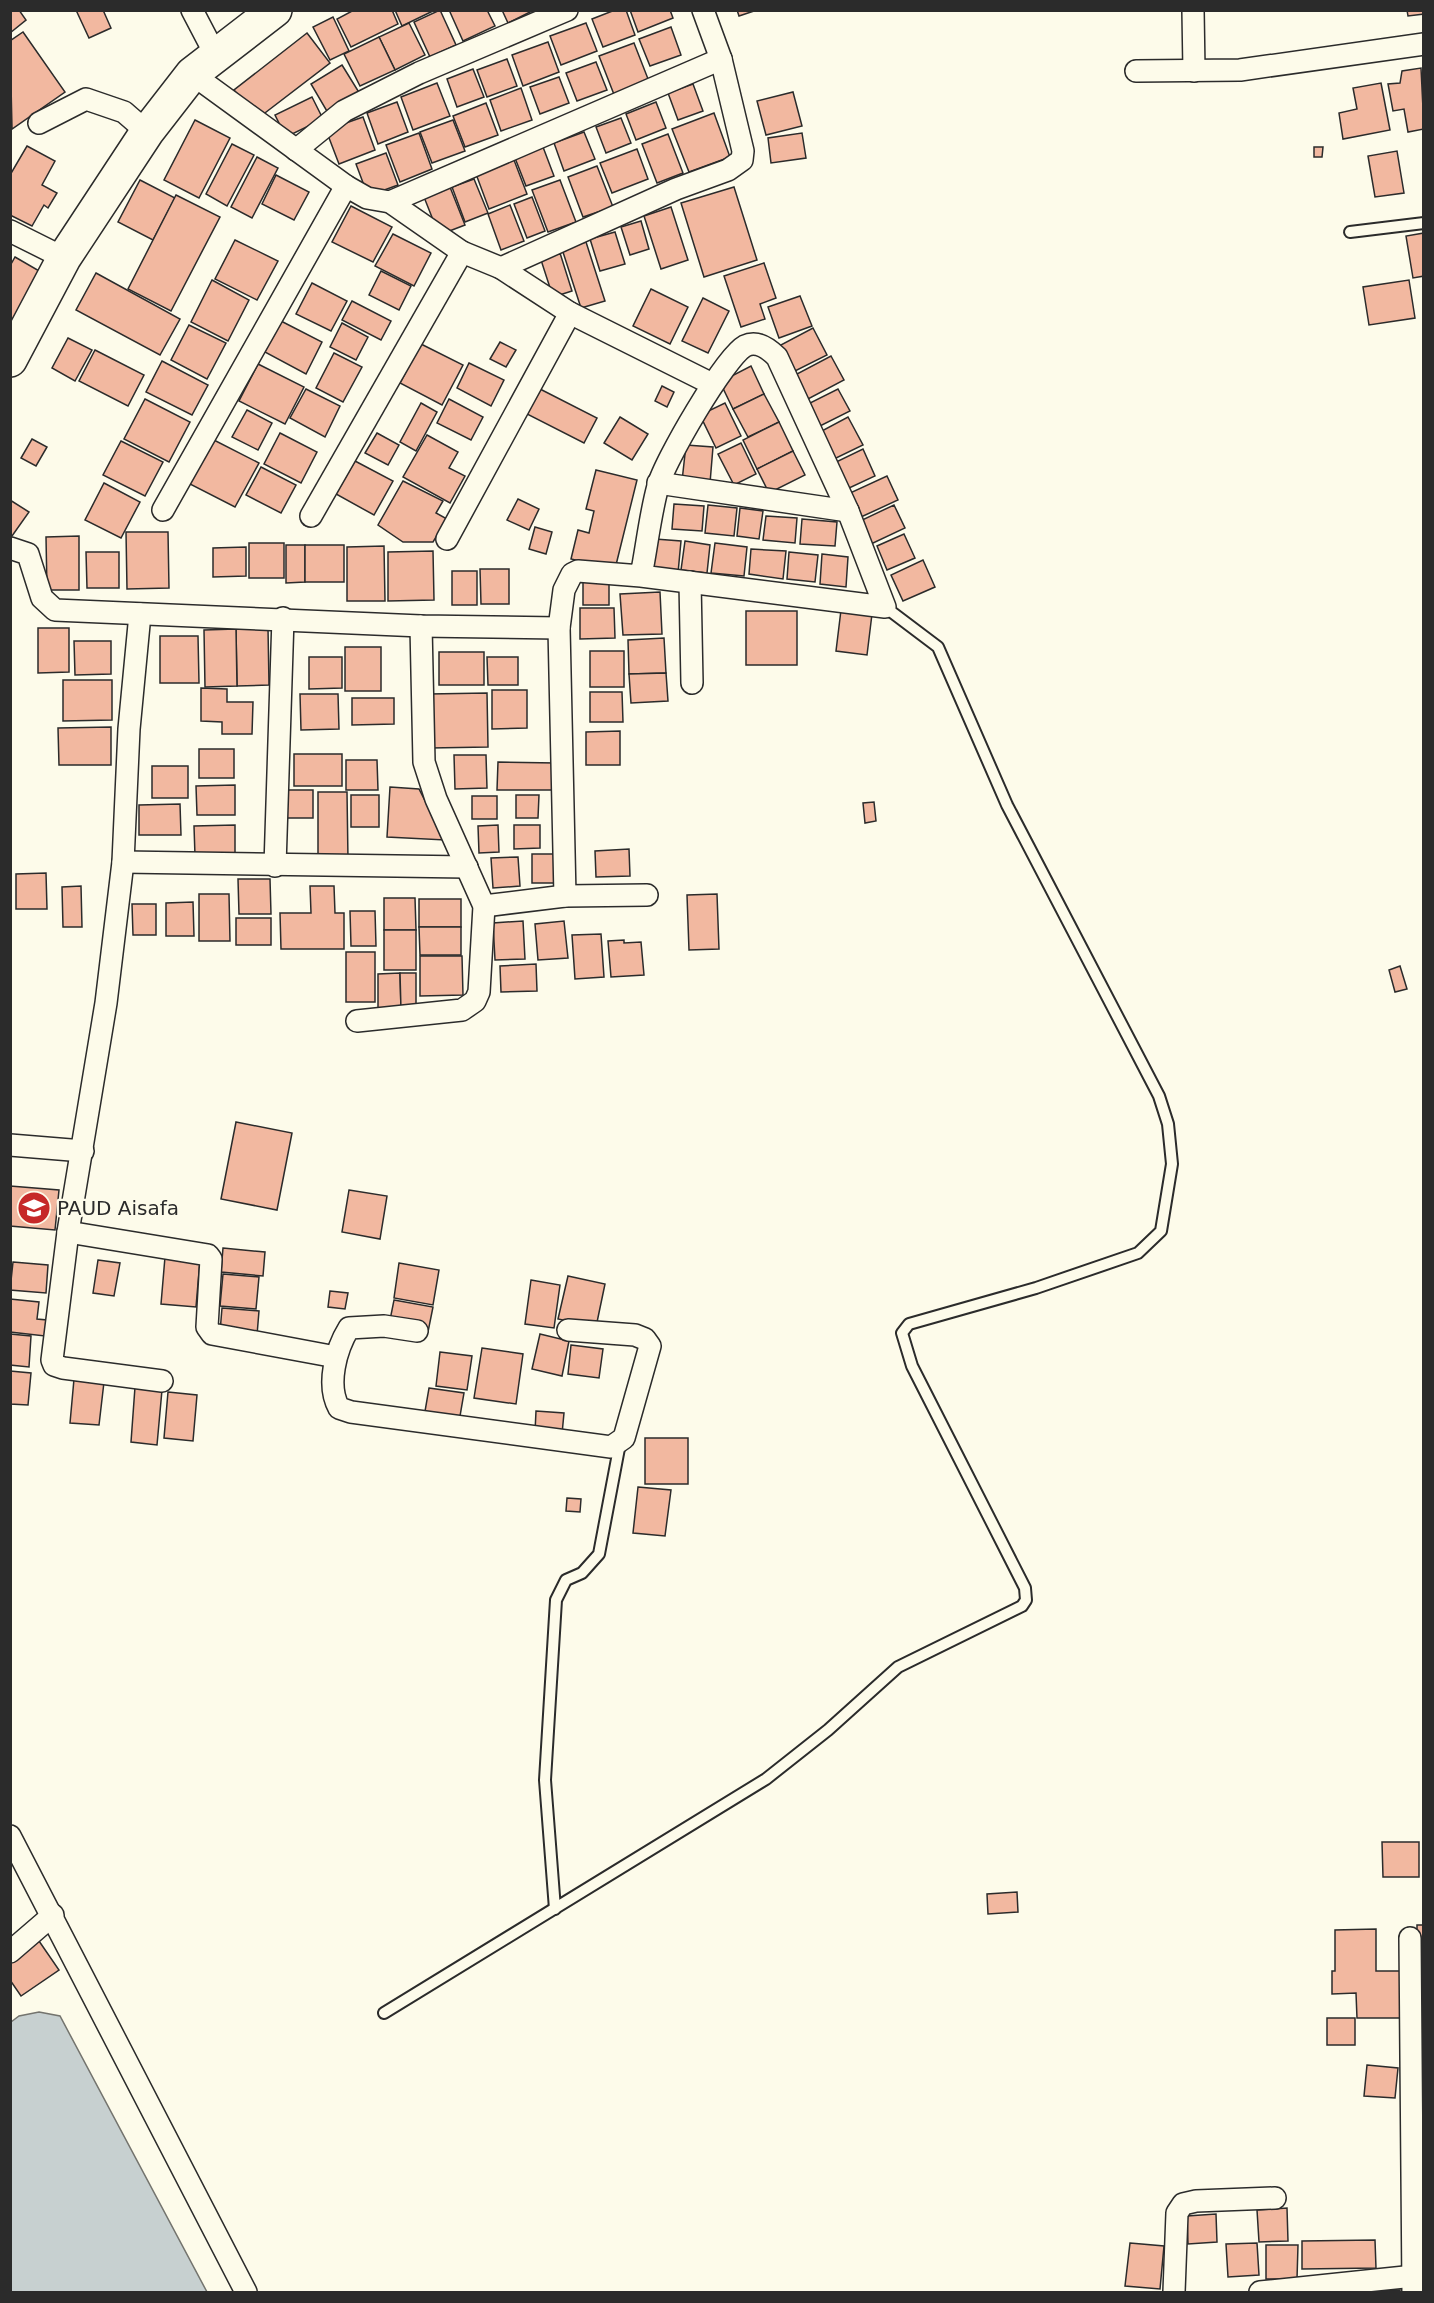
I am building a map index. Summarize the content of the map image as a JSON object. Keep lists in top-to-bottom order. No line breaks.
{"places":{"school or university":["PAUD Aisafa"]}}
